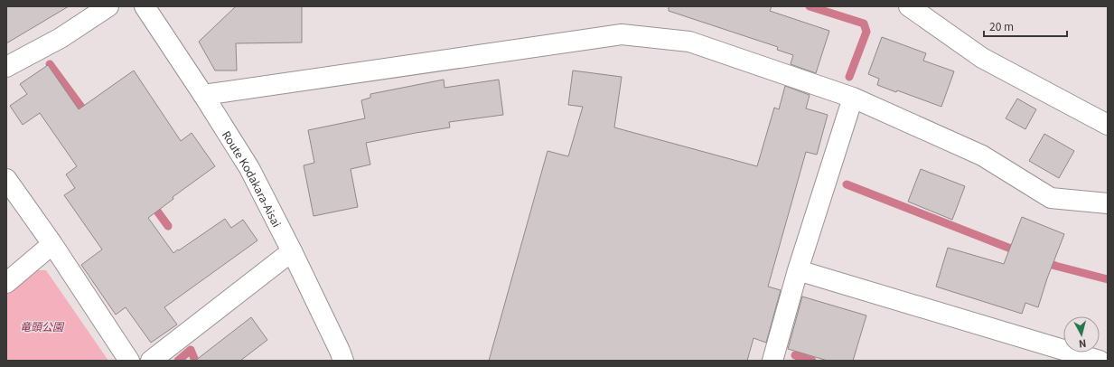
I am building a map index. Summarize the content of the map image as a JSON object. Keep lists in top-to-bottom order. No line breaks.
{"streets":{"street":["Route Kodakara-Aisai"]},"parks":["竜頭公園"],"scale_bar":"20 m","north":"bottom"}
